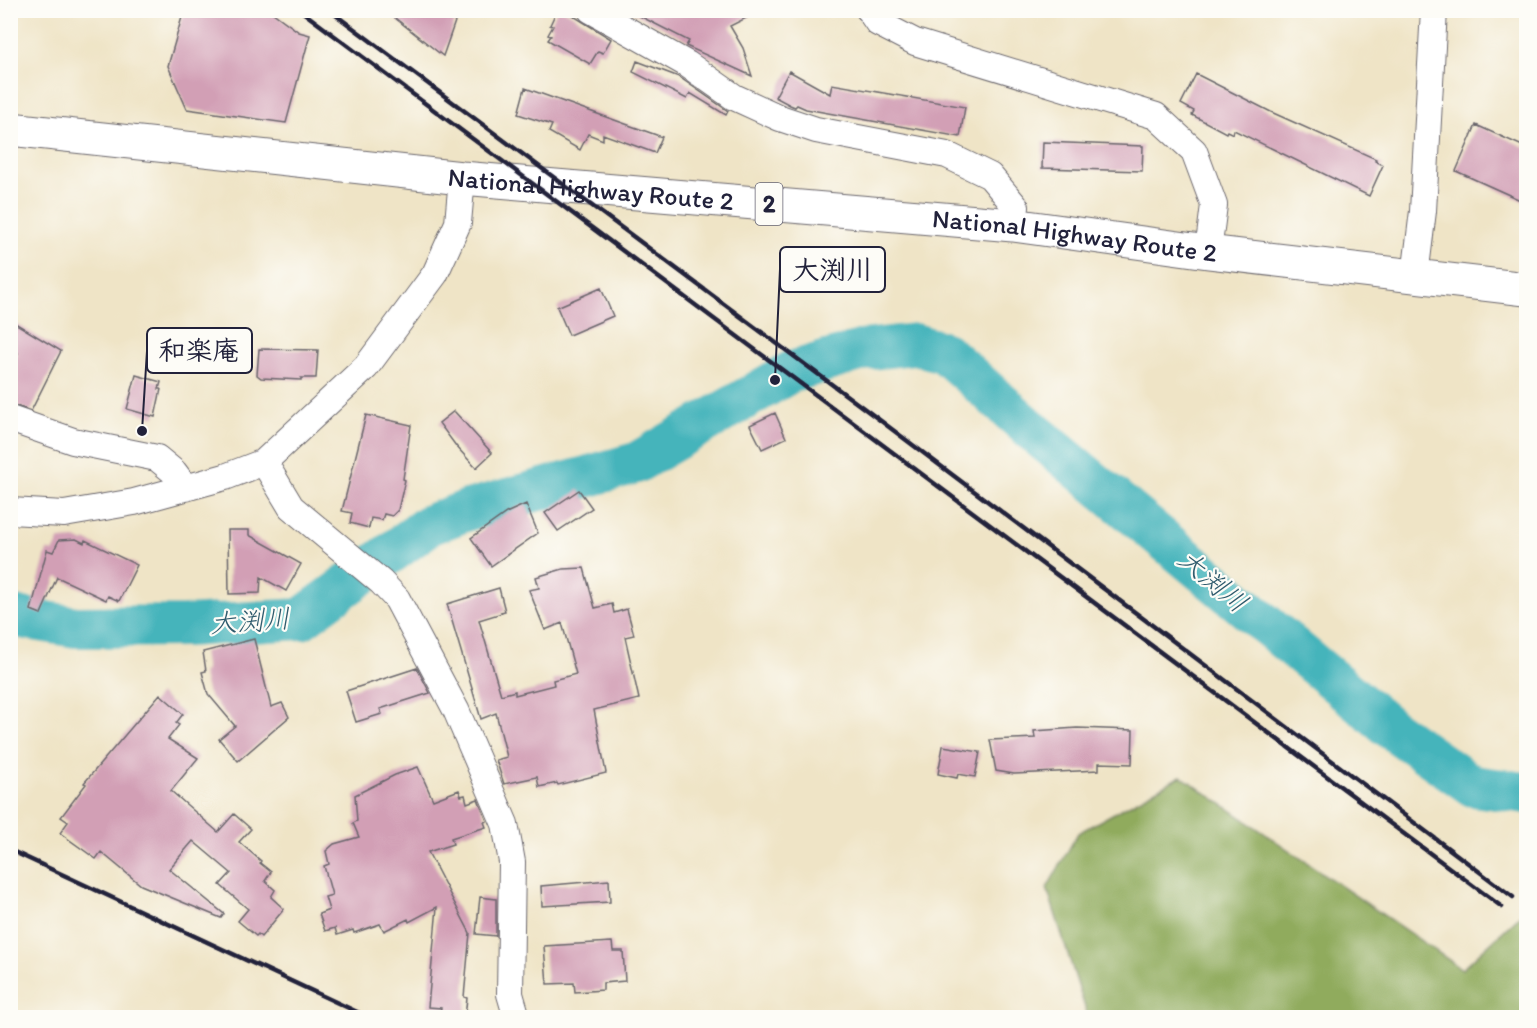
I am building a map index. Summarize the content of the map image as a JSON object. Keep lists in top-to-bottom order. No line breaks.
{"streets":{"highway":["National Highway Route 2","2"]},"water":["大渕川"],"places":["大渕川","和楽庵"]}
